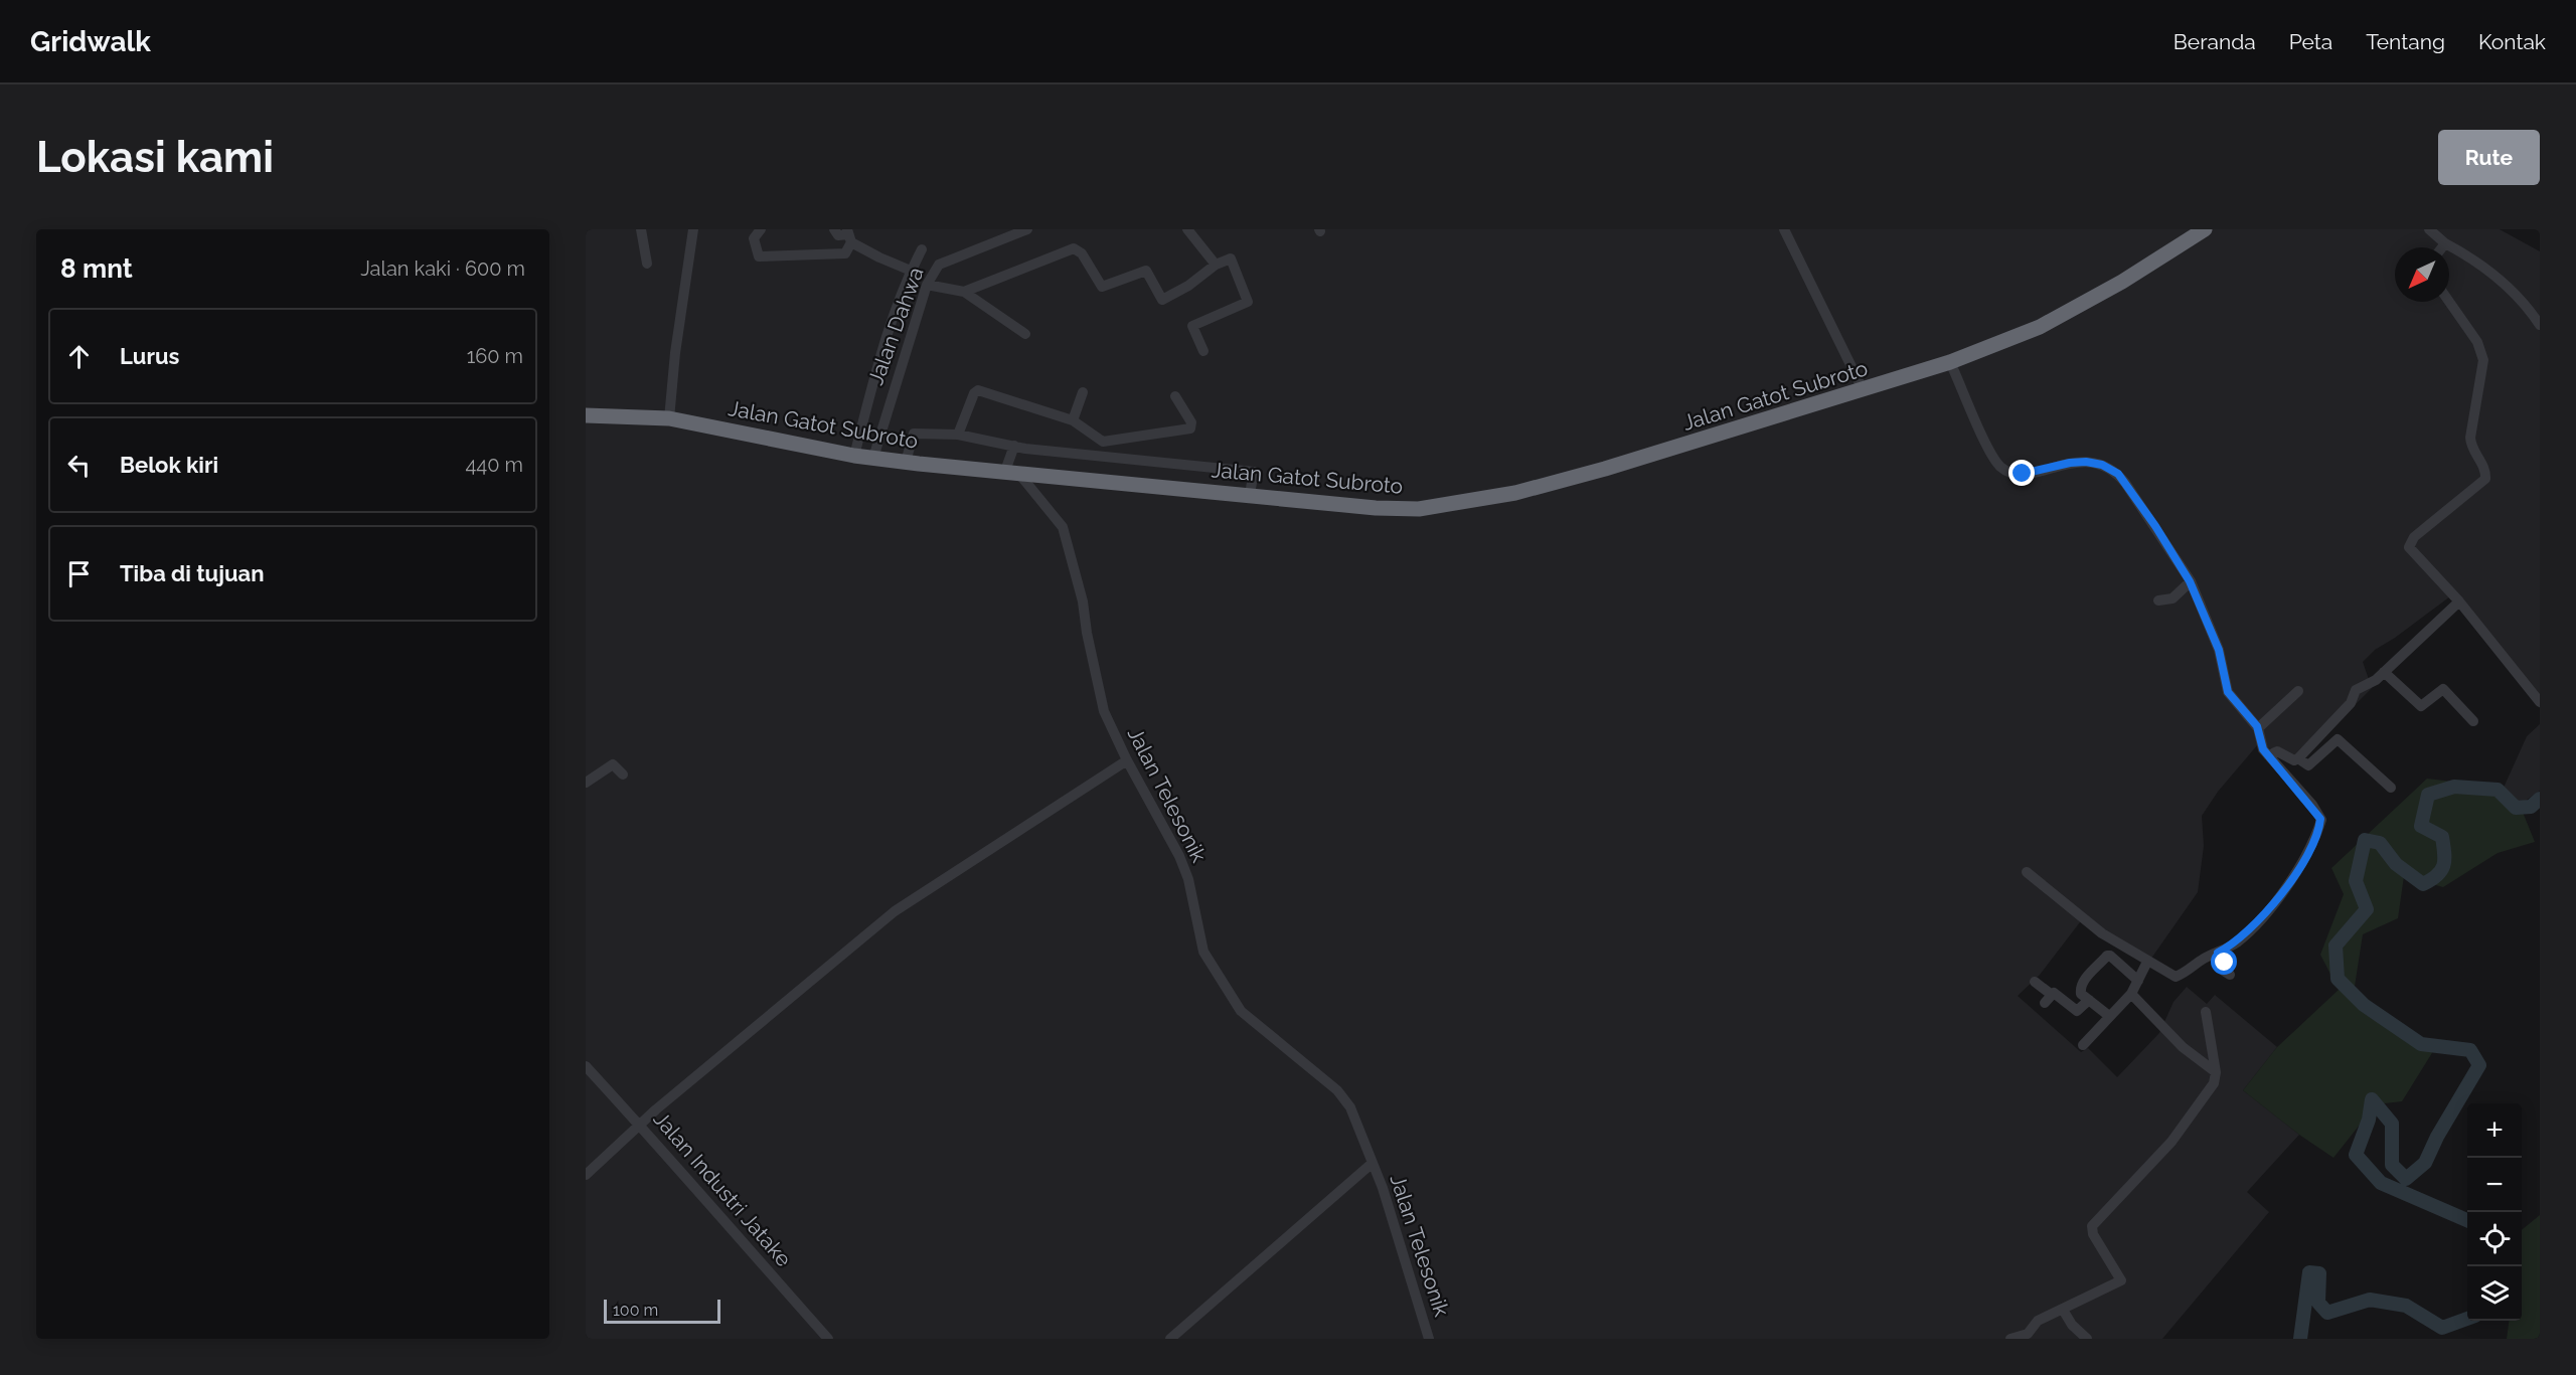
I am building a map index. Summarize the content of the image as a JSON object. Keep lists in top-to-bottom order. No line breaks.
{"streets":{"highway":["Jalan Gatot Subroto"],"street":["Jalan Dahwa","Jalan Telesonik","Jalan Industri Jatake"]},"crossings":[["Jalan Dahwa","Jalan Gatot Subroto"],["Jalan Gatot Subroto","Jalan Telesonik"]],"scale_bar":"100 m","north":"bottom left","page":{"header":"Gridwalk","nav":["Beranda","Peta","Tentang","Kontak"],"buttons":"Rute","title":"Lokasi kami","heading":["8 mnt","Jalan kaki · 600 m"],"list":[["Lurus","160 m"],["Belok kiri","440 m"],"Tiba di tujuan"],"map_buttons":["+","−"],"scale":"100 m"}}
